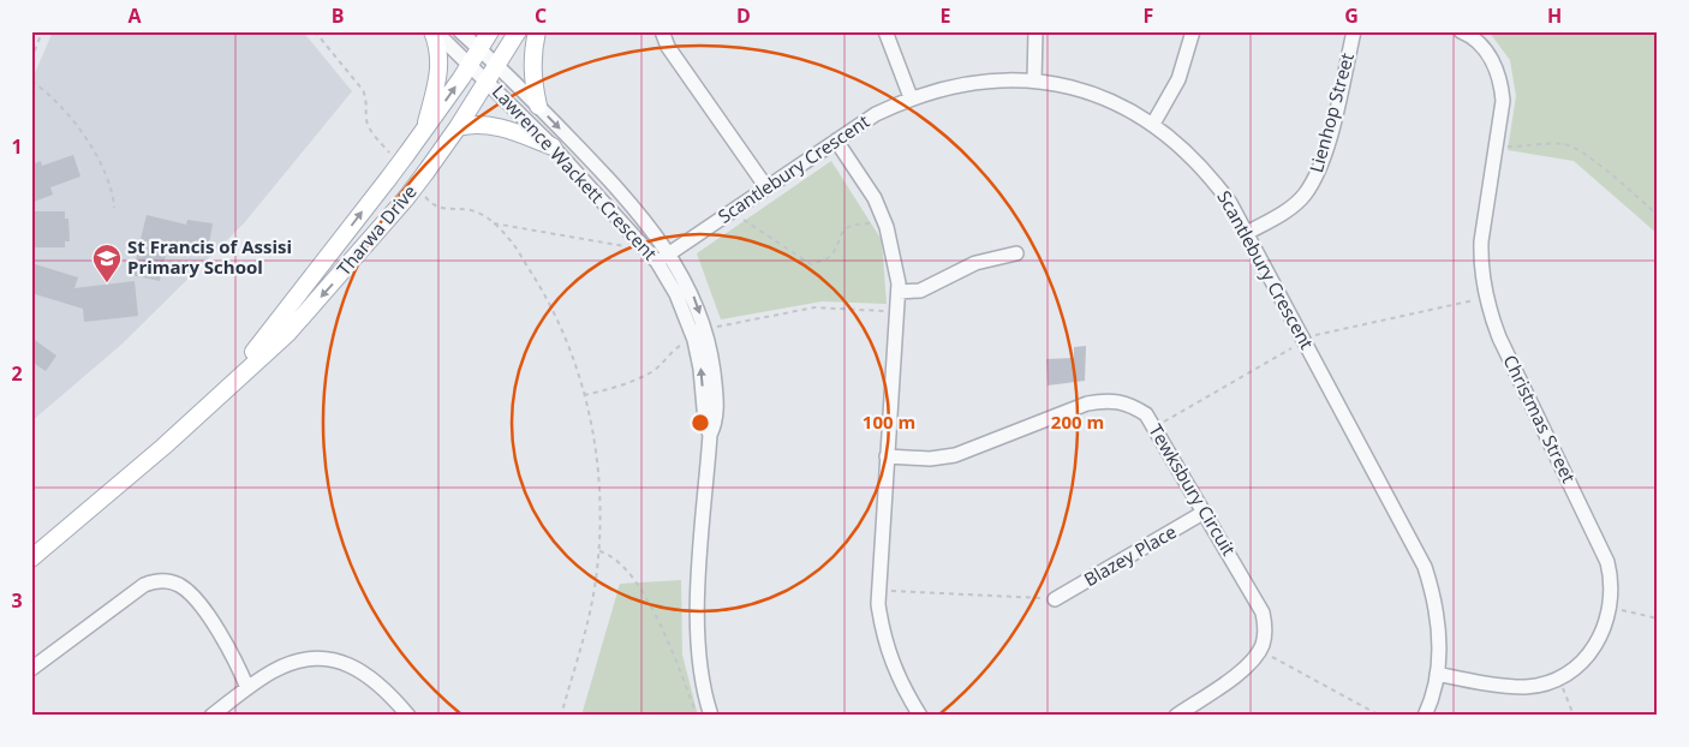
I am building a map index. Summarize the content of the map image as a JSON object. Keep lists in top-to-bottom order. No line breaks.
{"streets":{"main road":["Tharwa Drive"],"street":["Lienhop Street","Scantlebury Crescent","Lawrence Wackett Crescent","Christmas Street","Tewksbury Circuit","Blazey Place"]},"crossings":[["Lienhop Street","Scantlebury Crescent"],["Scantlebury Crescent","Lawrence Wackett Crescent"],["Scantlebury Crescent","Christmas Street"],["Lawrence Wackett Crescent","Tharwa Drive"],["Tewksbury Circuit","Blazey Place"]],"places":{"school or university":["St Francis of Assisi Primary School"]},"grid":{"columns":["A","B","C","D","E","F","G","H"],"rows":["1","2","3"]},"rings":["100 m","200 m"]}
